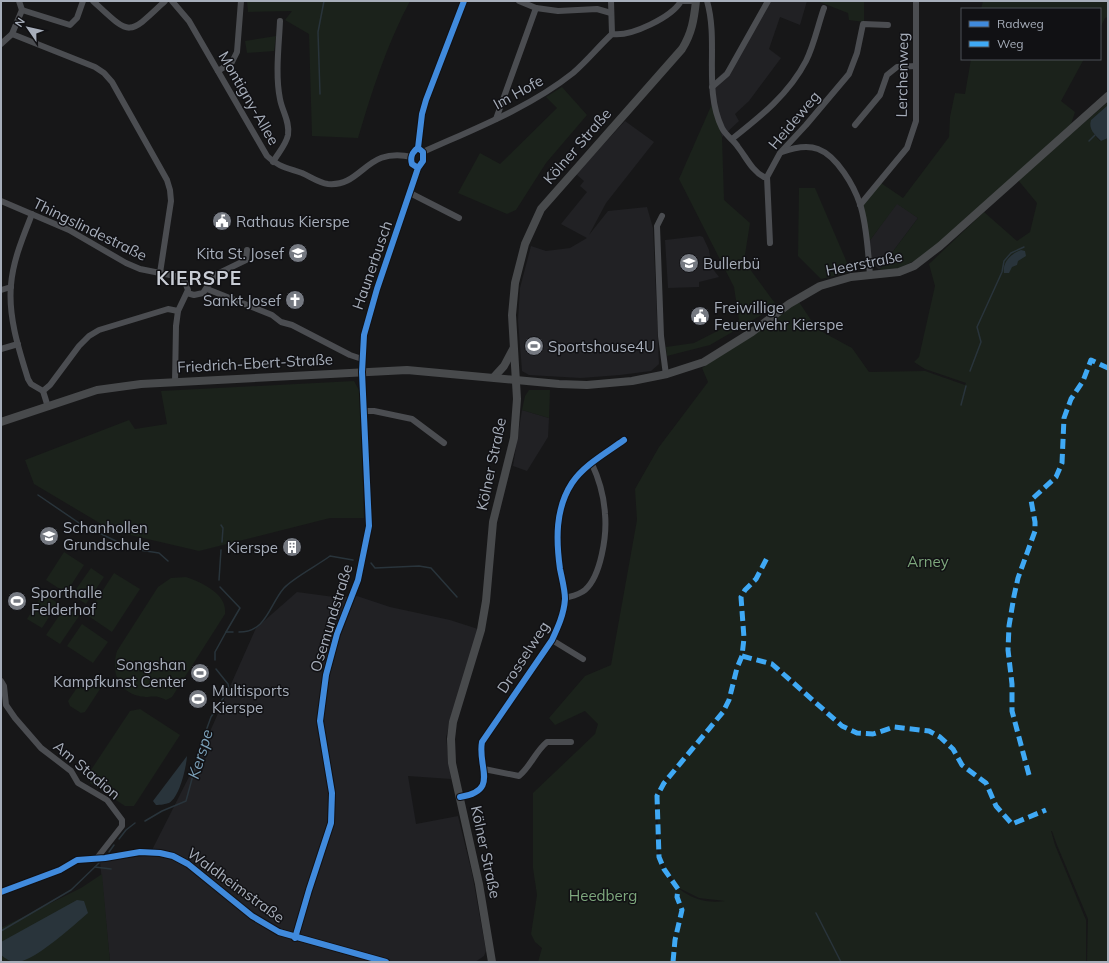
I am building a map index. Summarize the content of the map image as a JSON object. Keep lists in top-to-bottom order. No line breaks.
{"streets":{"main road":["Kölner Straße","Heerstraße","Friedrich-Ebert-Straße"],"street":["Lerchenweg","Im Hofe","Montigny-Allee","Heideweg","Thingslindestraße","Haunerbusch","Osemundstraße","Drosselweg","Am Stadion","Waldheimstraße"]},"crossings":[["Im Hofe","Haunerbusch"],["Kölner Straße","Heerstraße"],["Kölner Straße","Friedrich-Ebert-Straße"],["Kölner Straße","Drosselweg"],["Heerstraße","Friedrich-Ebert-Straße"],["Haunerbusch","Friedrich-Ebert-Straße"],["Haunerbusch","Osemundstraße"],["Friedrich-Ebert-Straße","Osemundstraße"],["Osemundstraße","Waldheimstraße"],["Am Stadion","Waldheimstraße"]],"districts":["KIERSPE"],"water":["Kerspe"],"parks":["Arney","Heedberg"],"places":{"public building":["Rathaus Kierspe","Freiwillige Feuerwehr Kierspe"],"school or university":["Kita St. Josef","Bullerbü","Schanhollen Grundschule"],"church":["Sankt Josef"],"sports":["Sportshouse4U","Sporthalle Felderhof","Songshan Kampfkunst Center","Multisports Kierspe"],"building":["Kierspe"]},"legend":["Radweg","Weg"],"north":"top left"}
